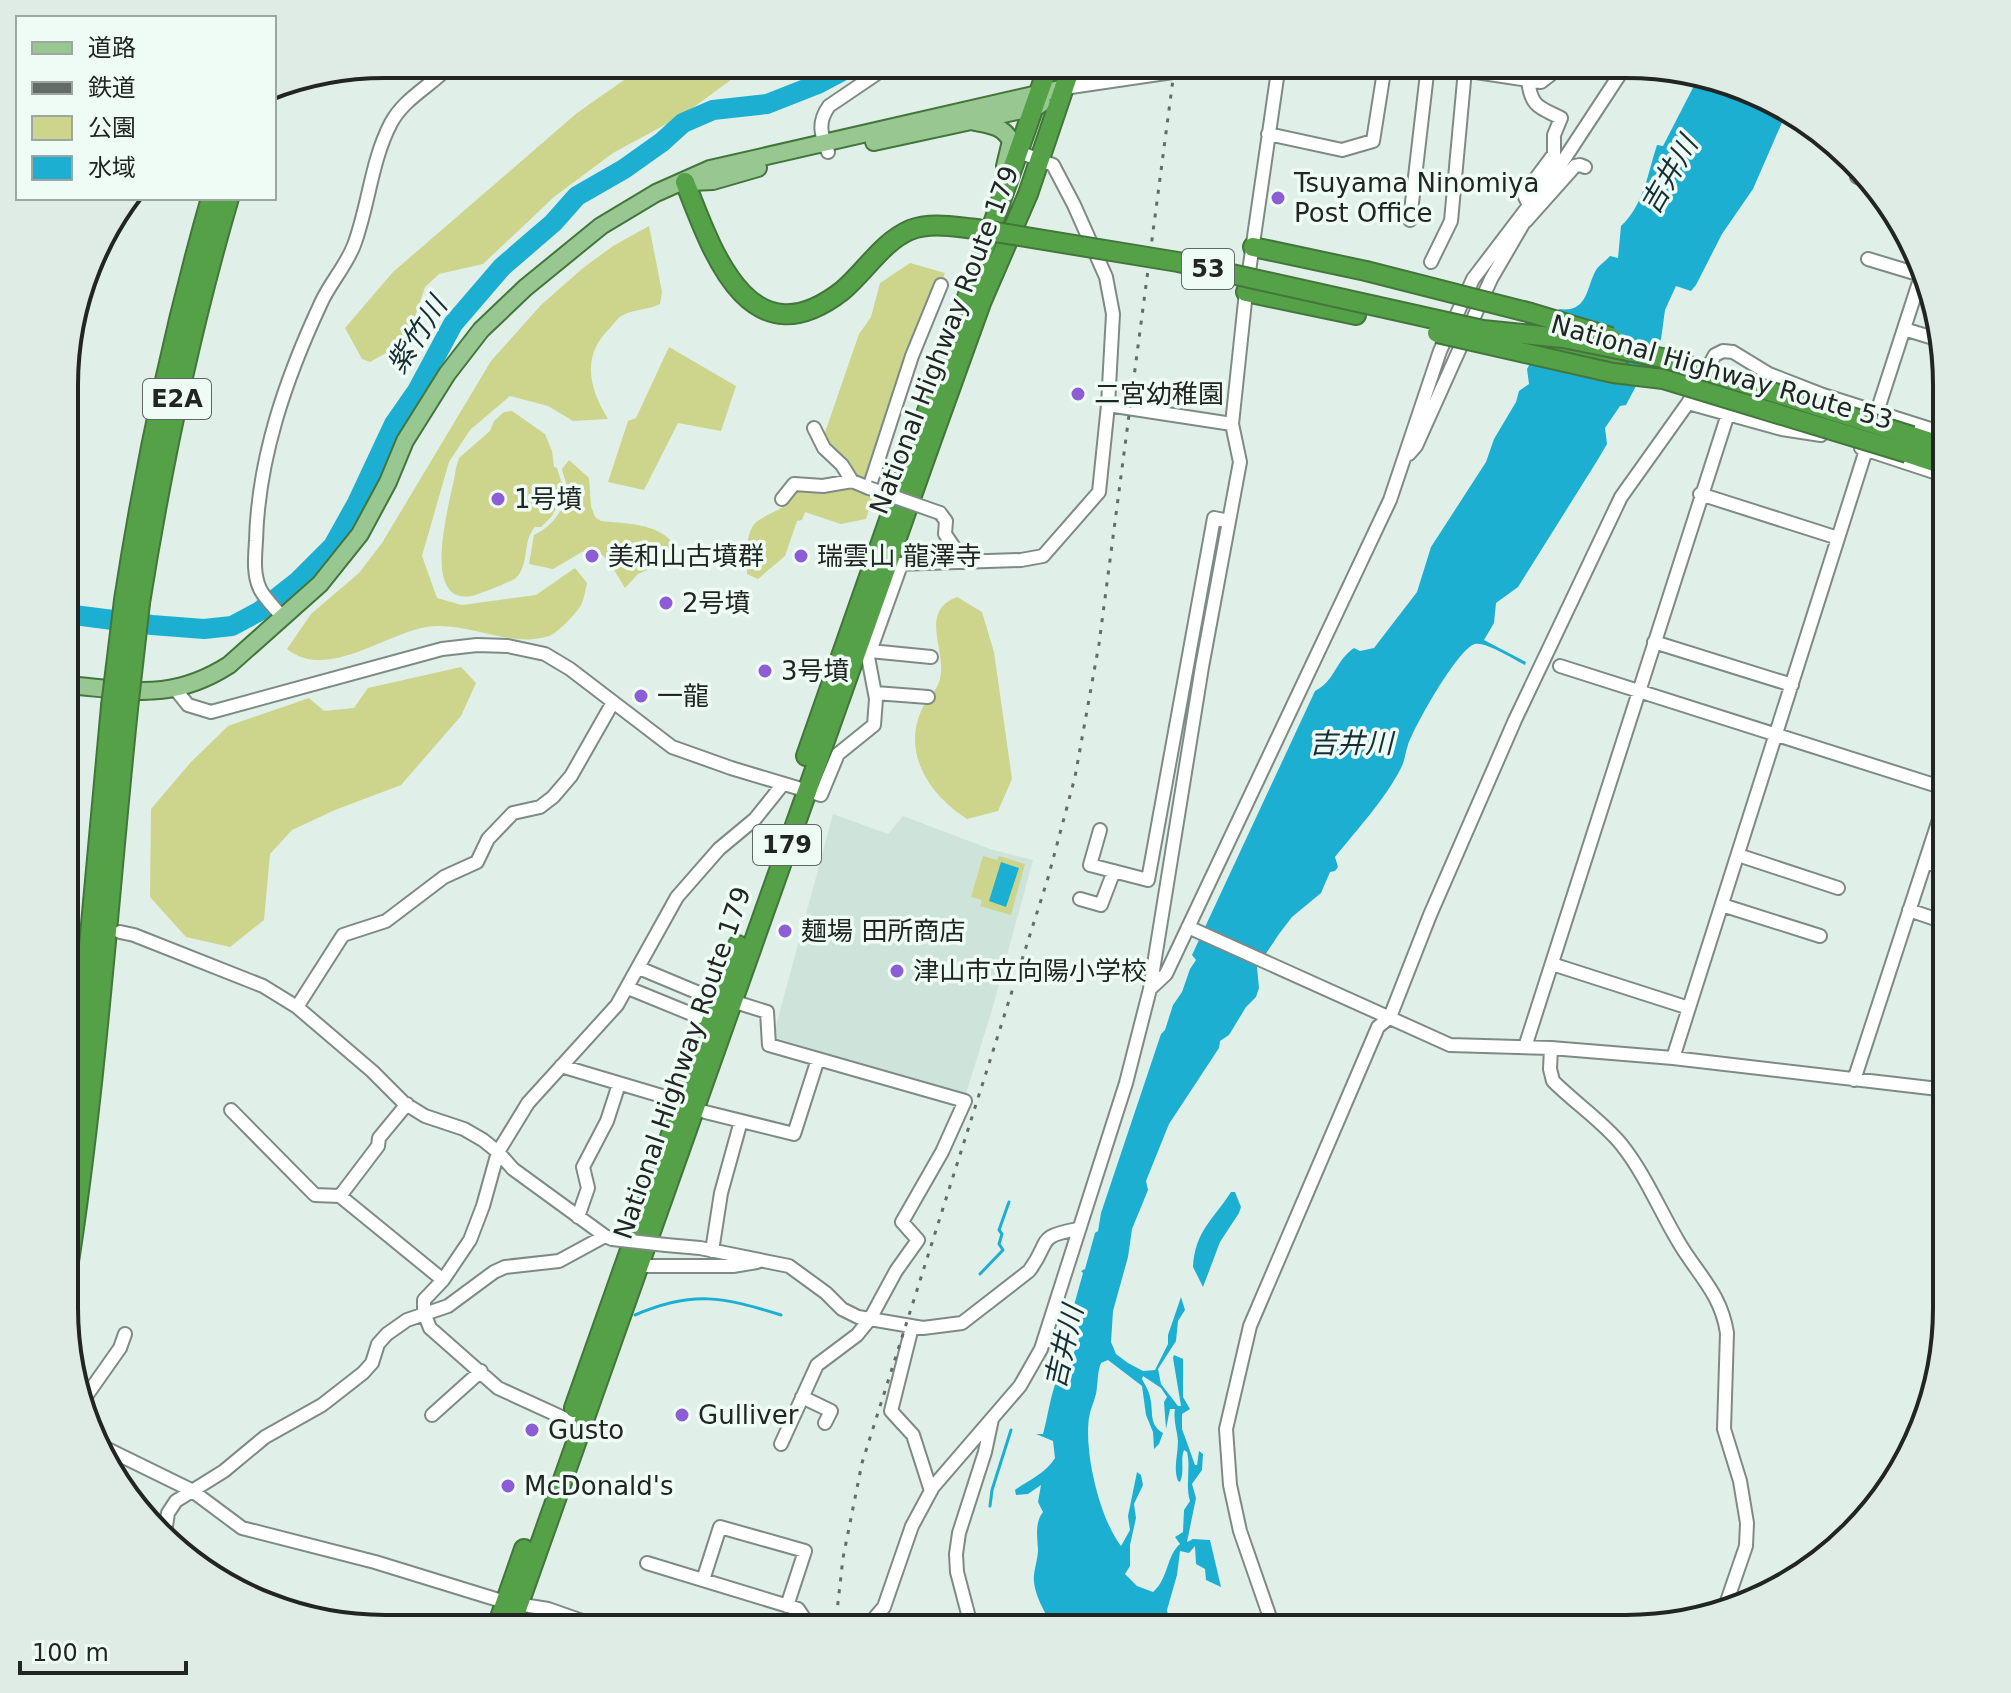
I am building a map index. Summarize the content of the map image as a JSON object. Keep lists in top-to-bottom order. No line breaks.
{"streets":{"highway":["53","National Highway Route 179","National Highway Route 53","E2A","179"]},"water":["吉井川","紫竹川"],"places":["Tsuyama Ninomiya Post Office","二宮幼稚園","1号墳","美和山古墳群","瑞雲山 龍澤寺","2号墳","3号墳","一龍","麺場 田所商店","津山市立向陽小学校","Gulliver","Gusto","McDonald's"],"legend":["道路","鉄道","公園","水域"],"scale_bar":"100 m"}
